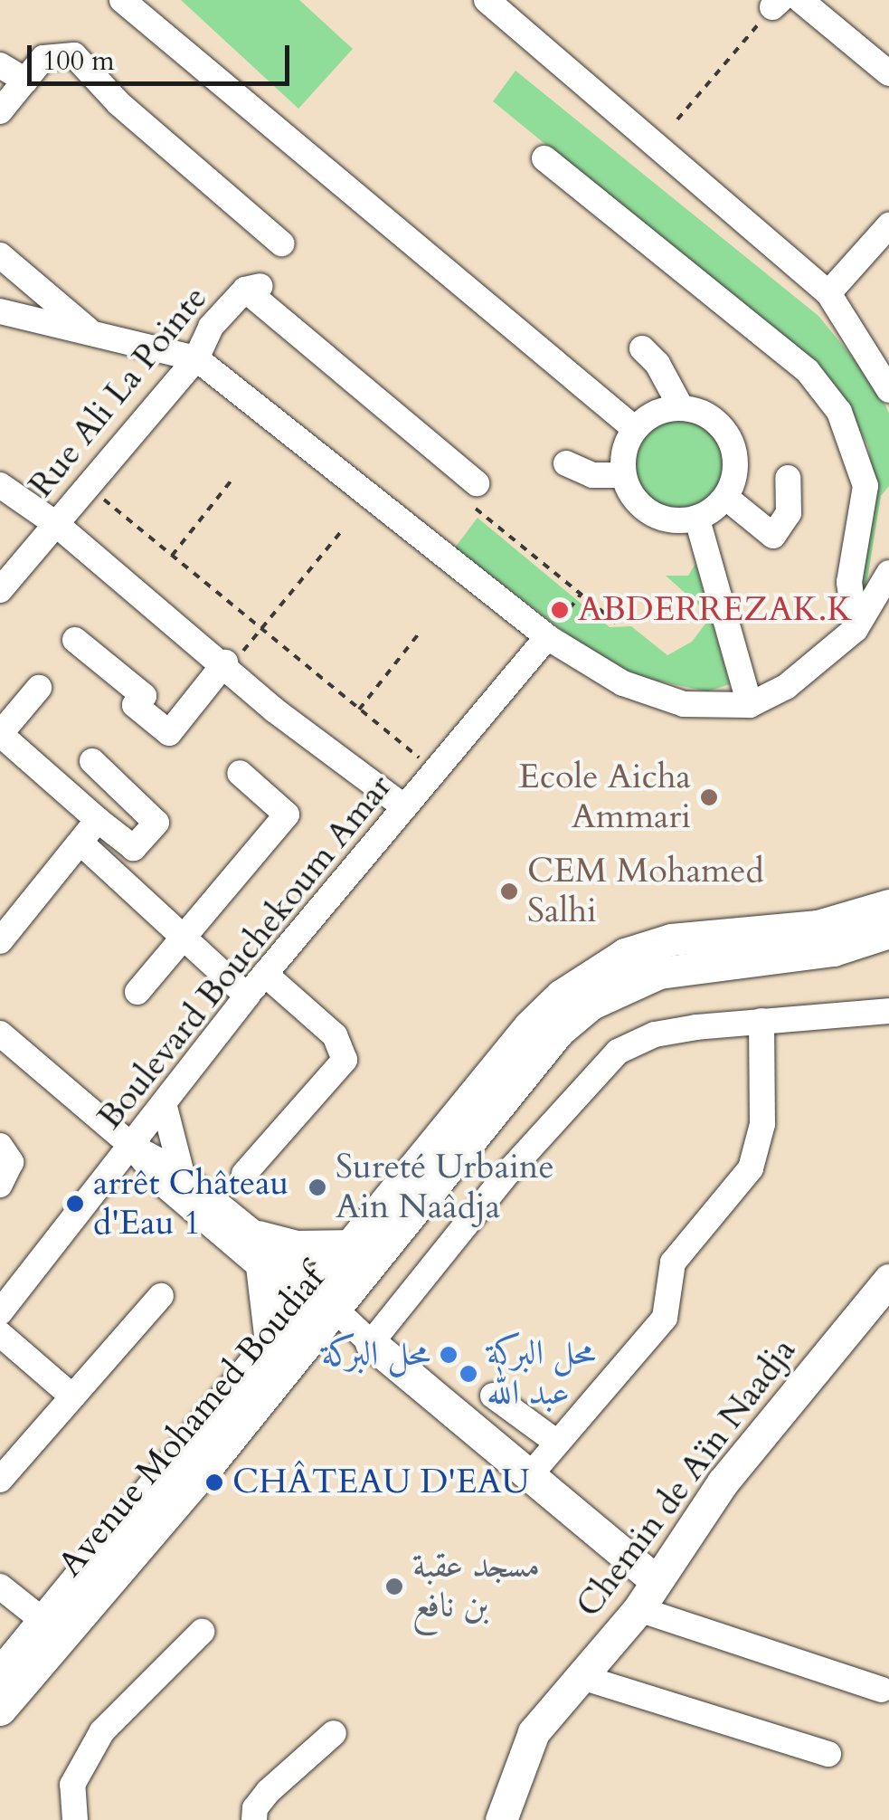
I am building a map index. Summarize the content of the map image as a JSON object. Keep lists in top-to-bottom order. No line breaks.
{"streets":{"main road":["Avenue Mohamed Boudiaf","Chemin de Aïn Naadja"],"street":["Rue Ali La Pointe","Boulevard Bouchekoum Amar"]},"places":["ABDERREZAK.K","Ecole Aicha Ammari","CEM Mohamed Salhi","Sureté Urbaine Ain Naâdja","arrêt Château d'Eau 1","محل البركة","محل البركة عبد الله","CHÂTEAU D'EAU","مسجد عقبة بن نافع"],"scale_bar":"100 m"}
